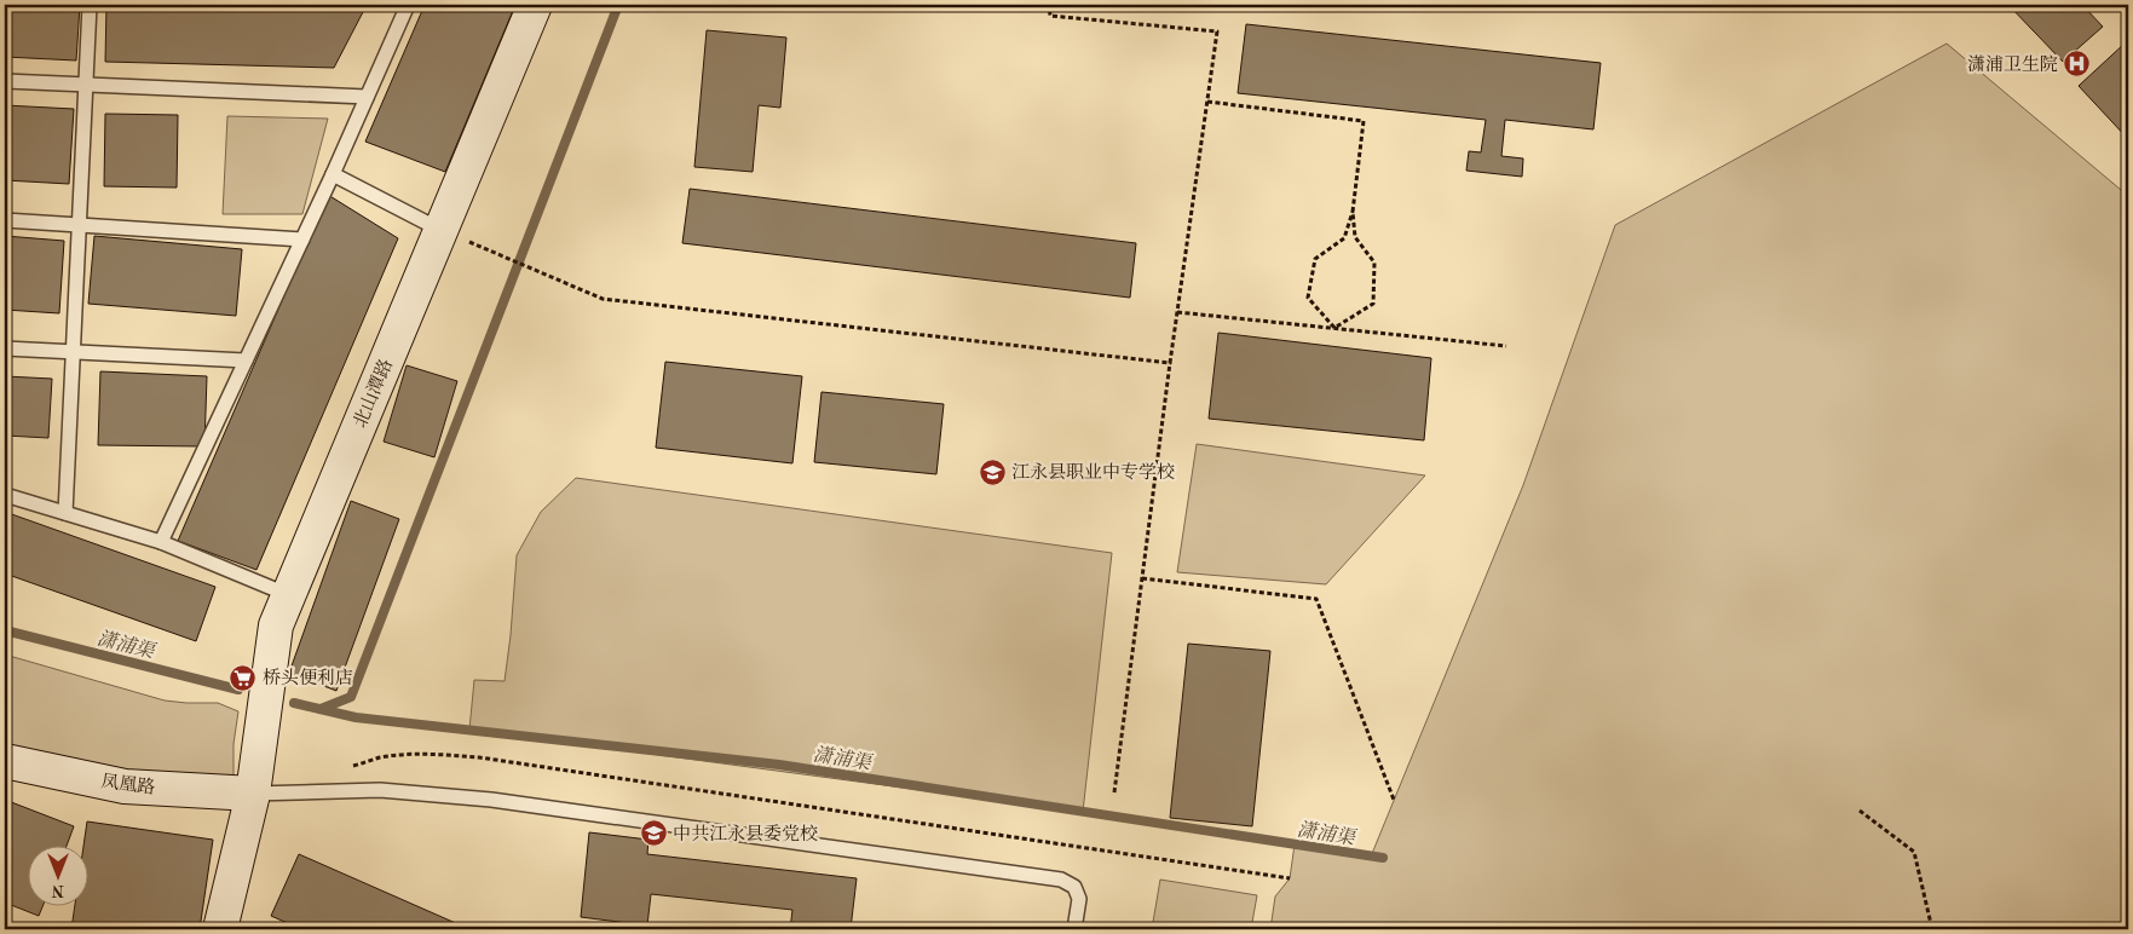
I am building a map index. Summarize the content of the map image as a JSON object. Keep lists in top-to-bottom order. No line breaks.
{"streets":{"main road":["北山潭路","凤凰路"]},"crossings":[["北山潭路","凤凰路"]],"water":["潇浦渠"],"places":{"hospital":["潇浦卫生院"],"school or university":["江永县职业中专学校","中共江永县委党校"],"supermarket":["桥头便利店"]},"north":"bottom"}
